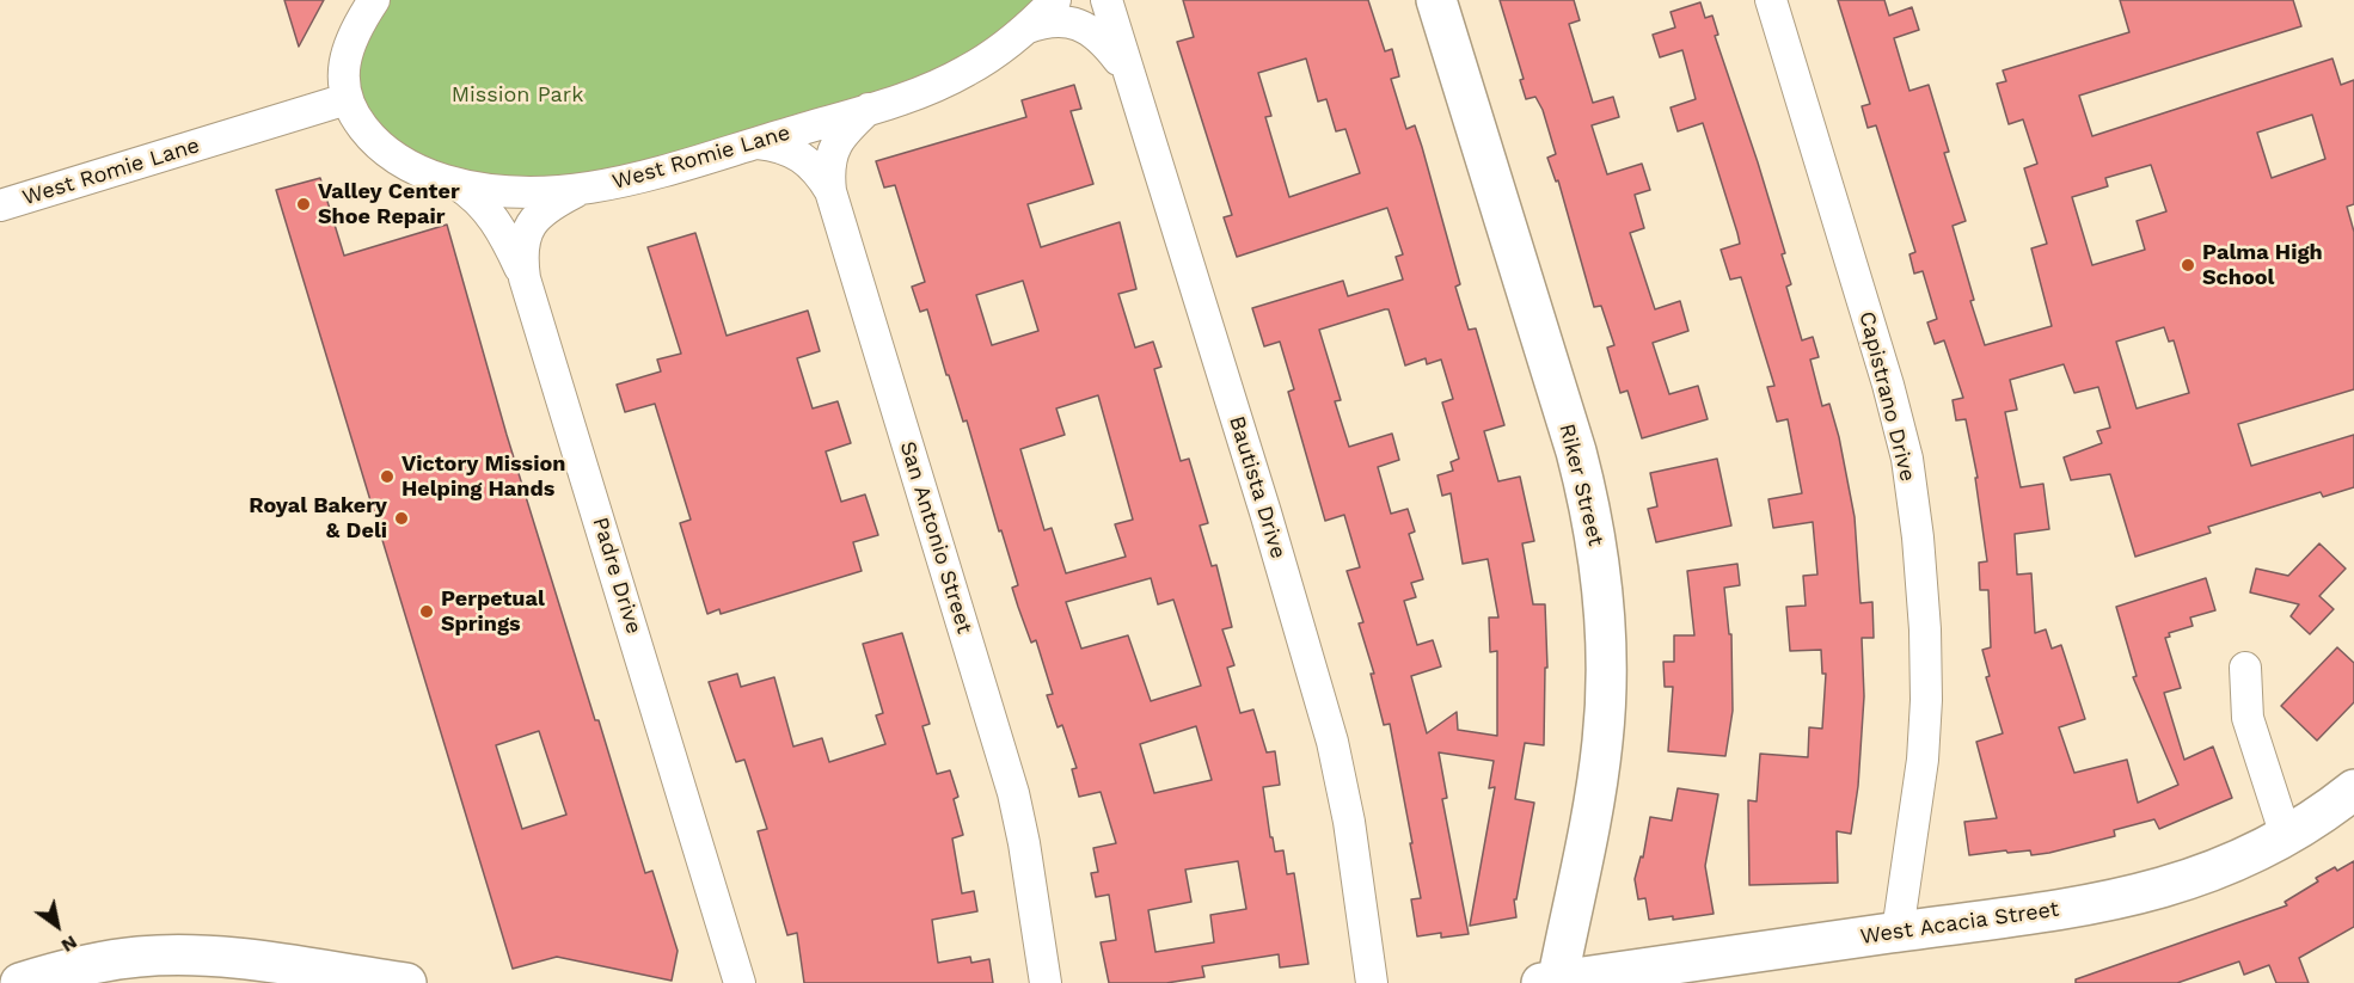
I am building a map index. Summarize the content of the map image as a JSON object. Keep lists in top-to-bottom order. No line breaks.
{"streets":{"street":["West Romie Lane","Capistrano Drive","Riker Street","Bautista Drive","San Antonio Street","Padre Drive","West Acacia Street"]},"crossings":[["West Romie Lane","San Antonio Street"],["West Romie Lane","Padre Drive"],["Capistrano Drive","West Acacia Street"],["Riker Street","West Acacia Street"]],"parks":["Mission Park"],"places":["Valley Center Shoe Repair","Palma High School","Victory Mission Helping Hands","Royal Bakery & Deli","Perpetual Springs"],"north":"bottom right"}
